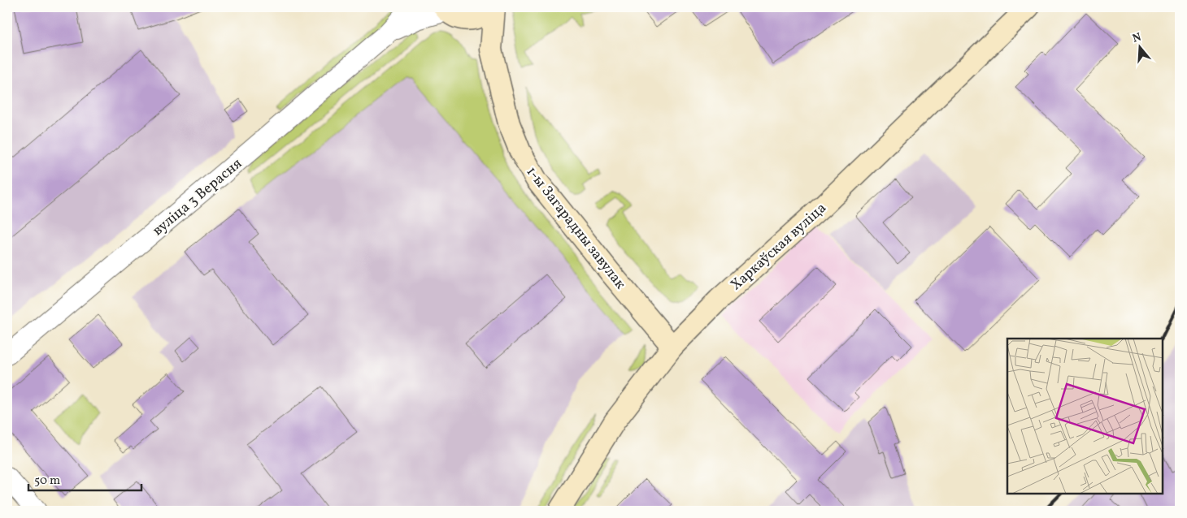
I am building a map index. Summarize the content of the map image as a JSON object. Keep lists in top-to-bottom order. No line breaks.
{"streets":{"main road":["1-ы Загарадны завулак","Харкаўская вуліца"],"street":["вуліца 3 Верасня"]},"crossings":[["вуліца 3 Верасня","1-ы Загарадны завулак"],["1-ы Загарадны завулак","Харкаўская вуліца"]],"scale_bar":"50 m","north":"top"}
